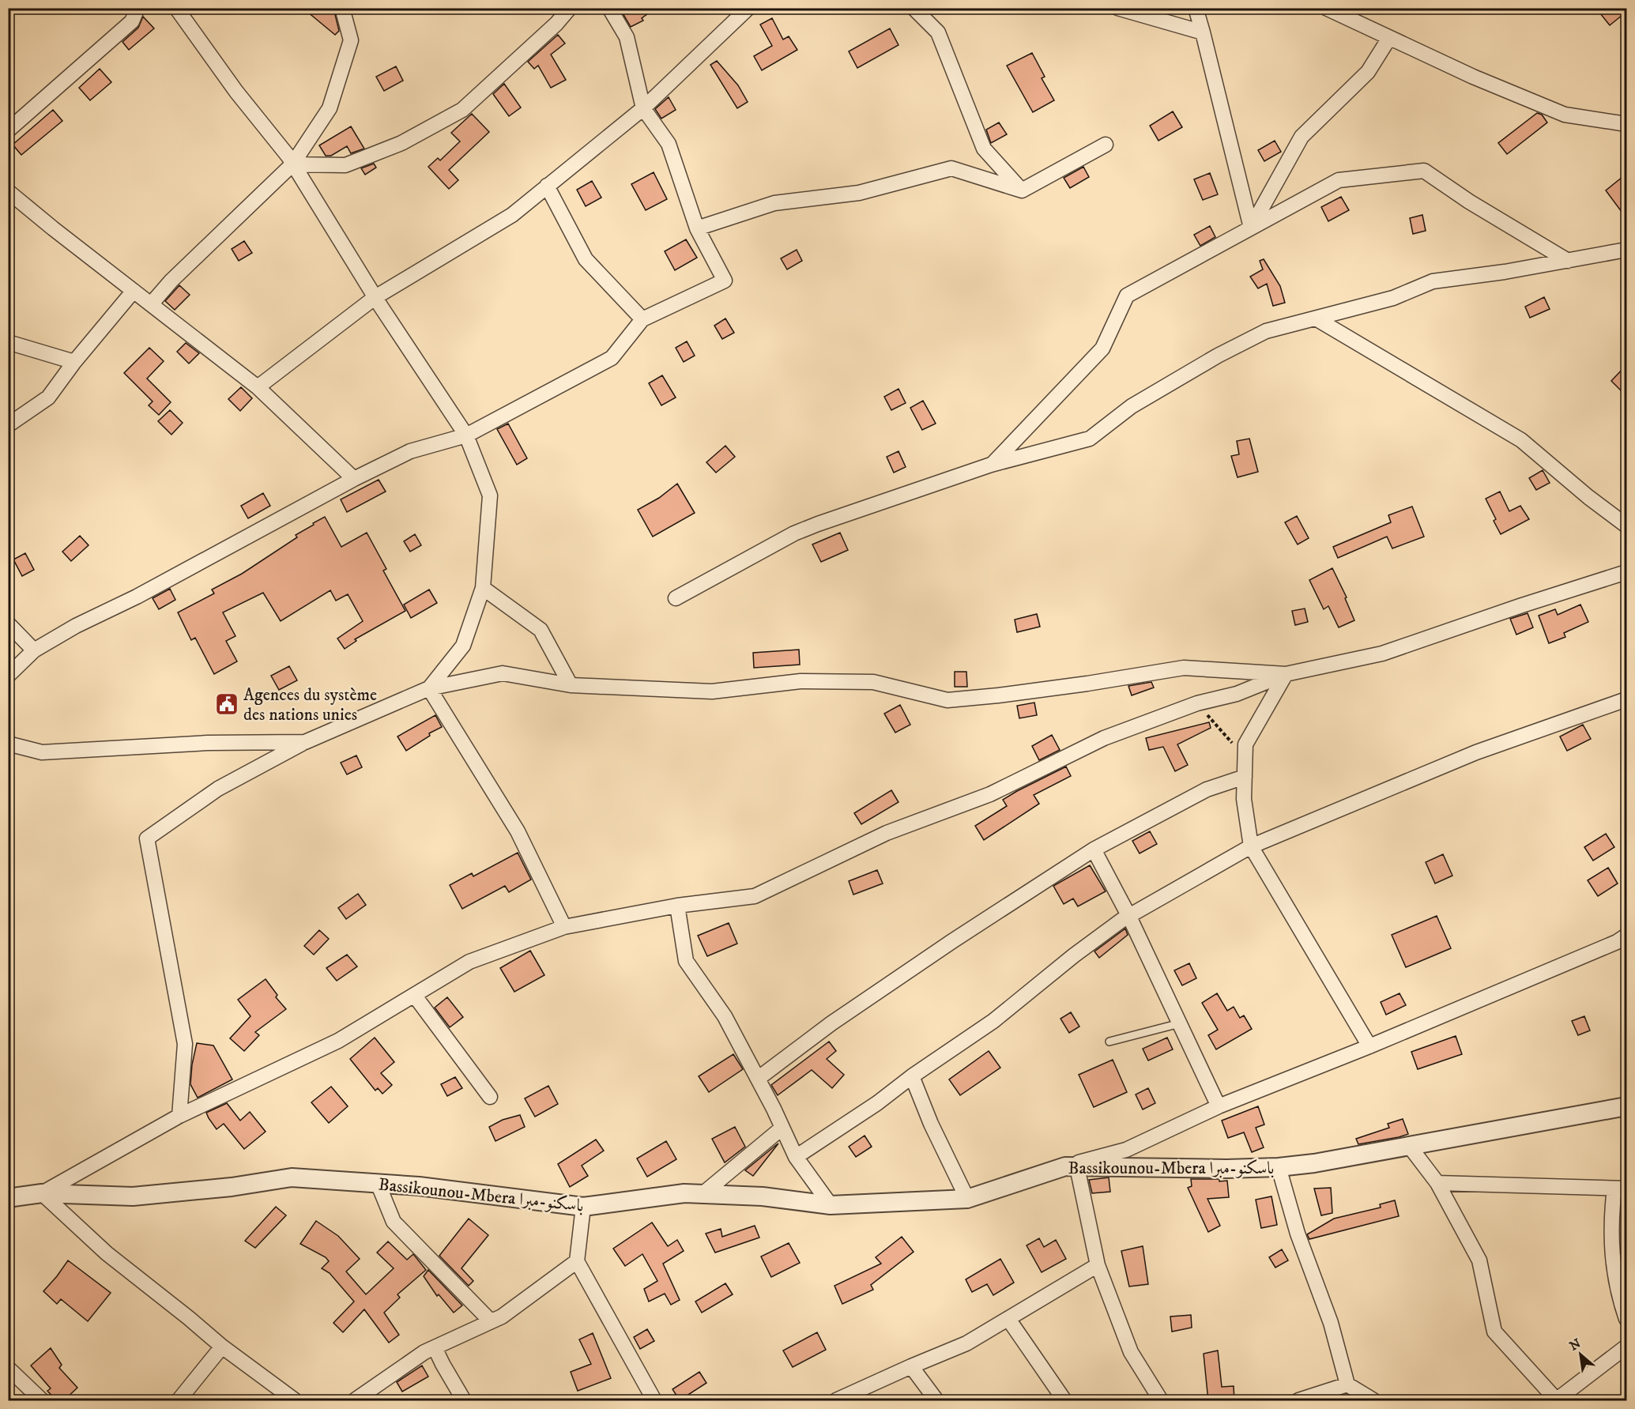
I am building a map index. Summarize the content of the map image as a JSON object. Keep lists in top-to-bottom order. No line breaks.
{"streets":{"street":["Bassikounou-Mbera باسكنو-مبرا"]},"places":{"public building":["Agences du système des nations unies"]},"north":"top left"}
